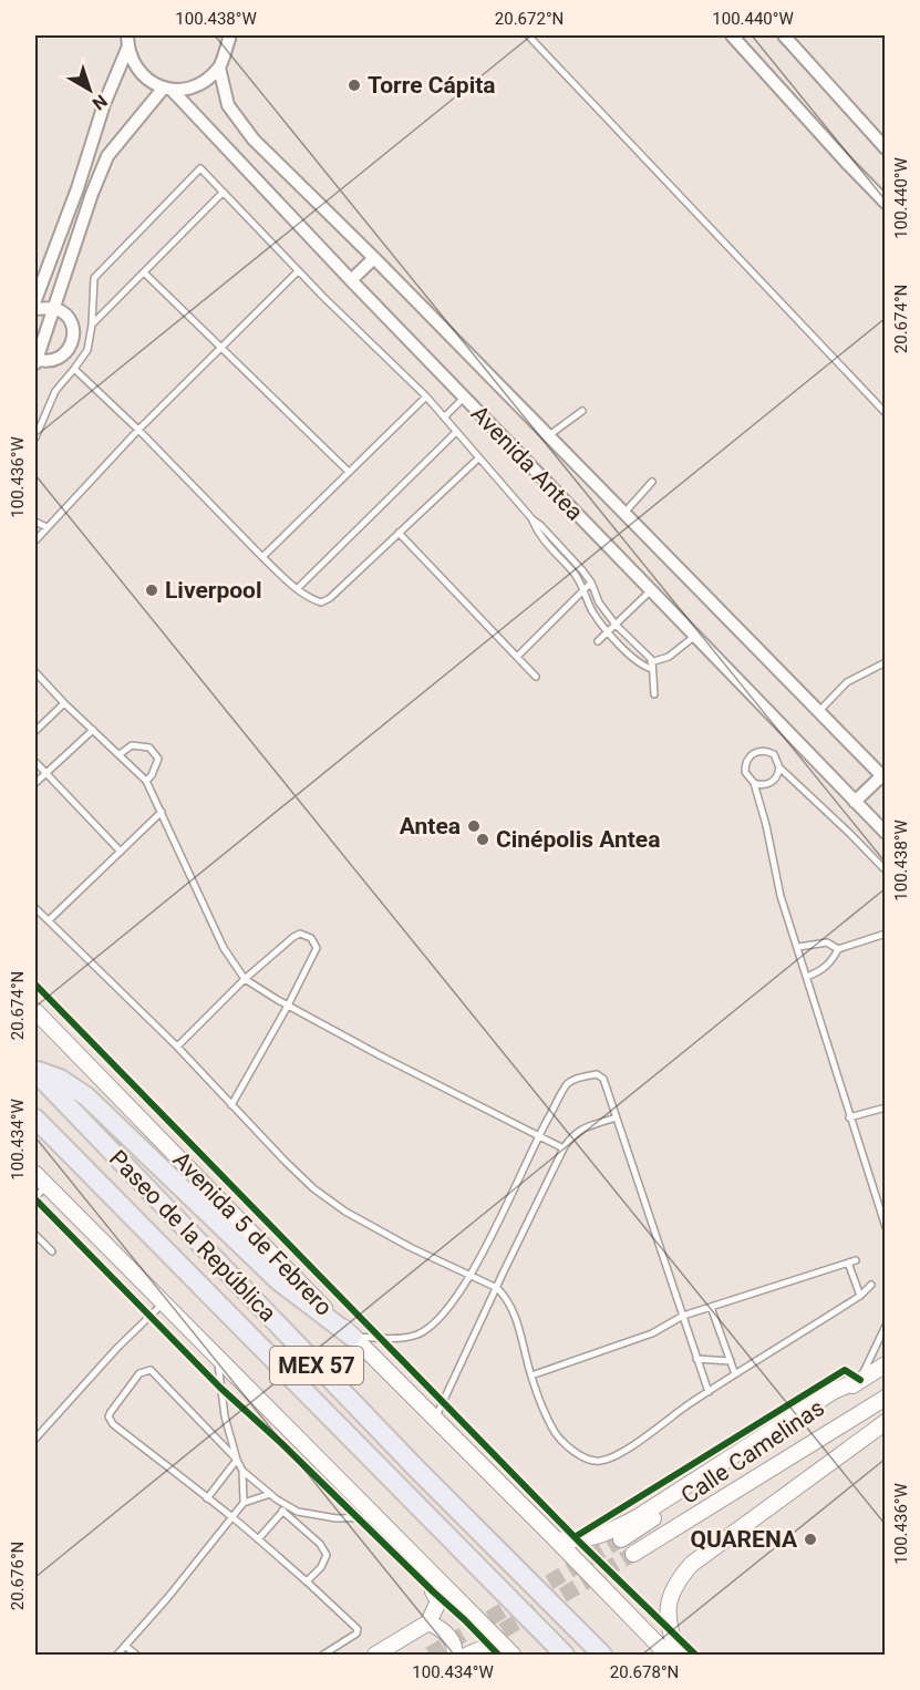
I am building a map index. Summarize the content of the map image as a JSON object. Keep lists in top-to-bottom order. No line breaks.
{"streets":{"highway":["Paseo de la República","MEX 57"],"main road":["Avenida 5 de Febrero","Calle Camelinas"],"street":["Avenida Antea"]},"places":["Torre Cápita","Liverpool","Antea","Cinépolis Antea","QUARENA"],"north":"bottom right","coordinates":["100.438°W","20.672°N","100.440°W","20.674°N","100.436°W","100.434°W","20.676°N","20.678°N"]}
